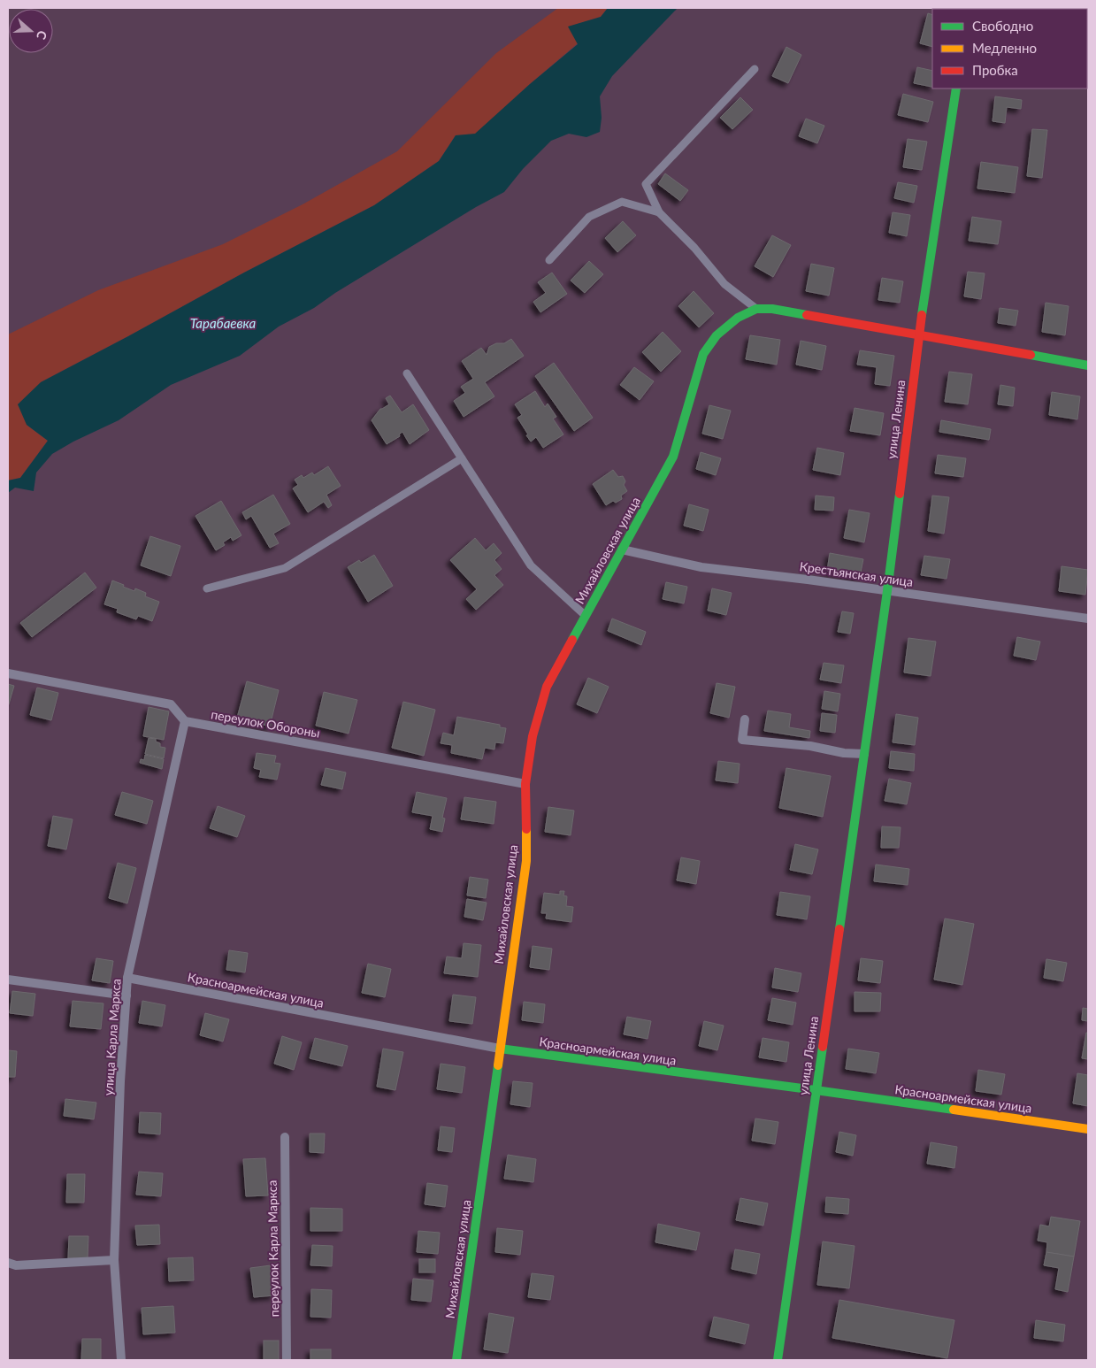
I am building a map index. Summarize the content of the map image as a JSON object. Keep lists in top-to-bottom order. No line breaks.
{"streets":{"street":["улица Ленина","Михайловская улица","Крестьянская улица","переулок Обороны","Красноармейская улица","улица Карла Маркса","переулок Карла Маркса"]},"crossings":[["улица Ленина","Крестьянская улица"],["улица Ленина","Красноармейская улица"],["Михайловская улица","Крестьянская улица"],["Михайловская улица","переулок Обороны"],["Михайловская улица","Красноармейская улица"],["переулок Обороны","улица Карла Маркса"],["Красноармейская улица","улица Карла Маркса"]],"water":["Тарабаевка"],"legend":["Свободно","Медленно","Пробка"],"north":"right"}
